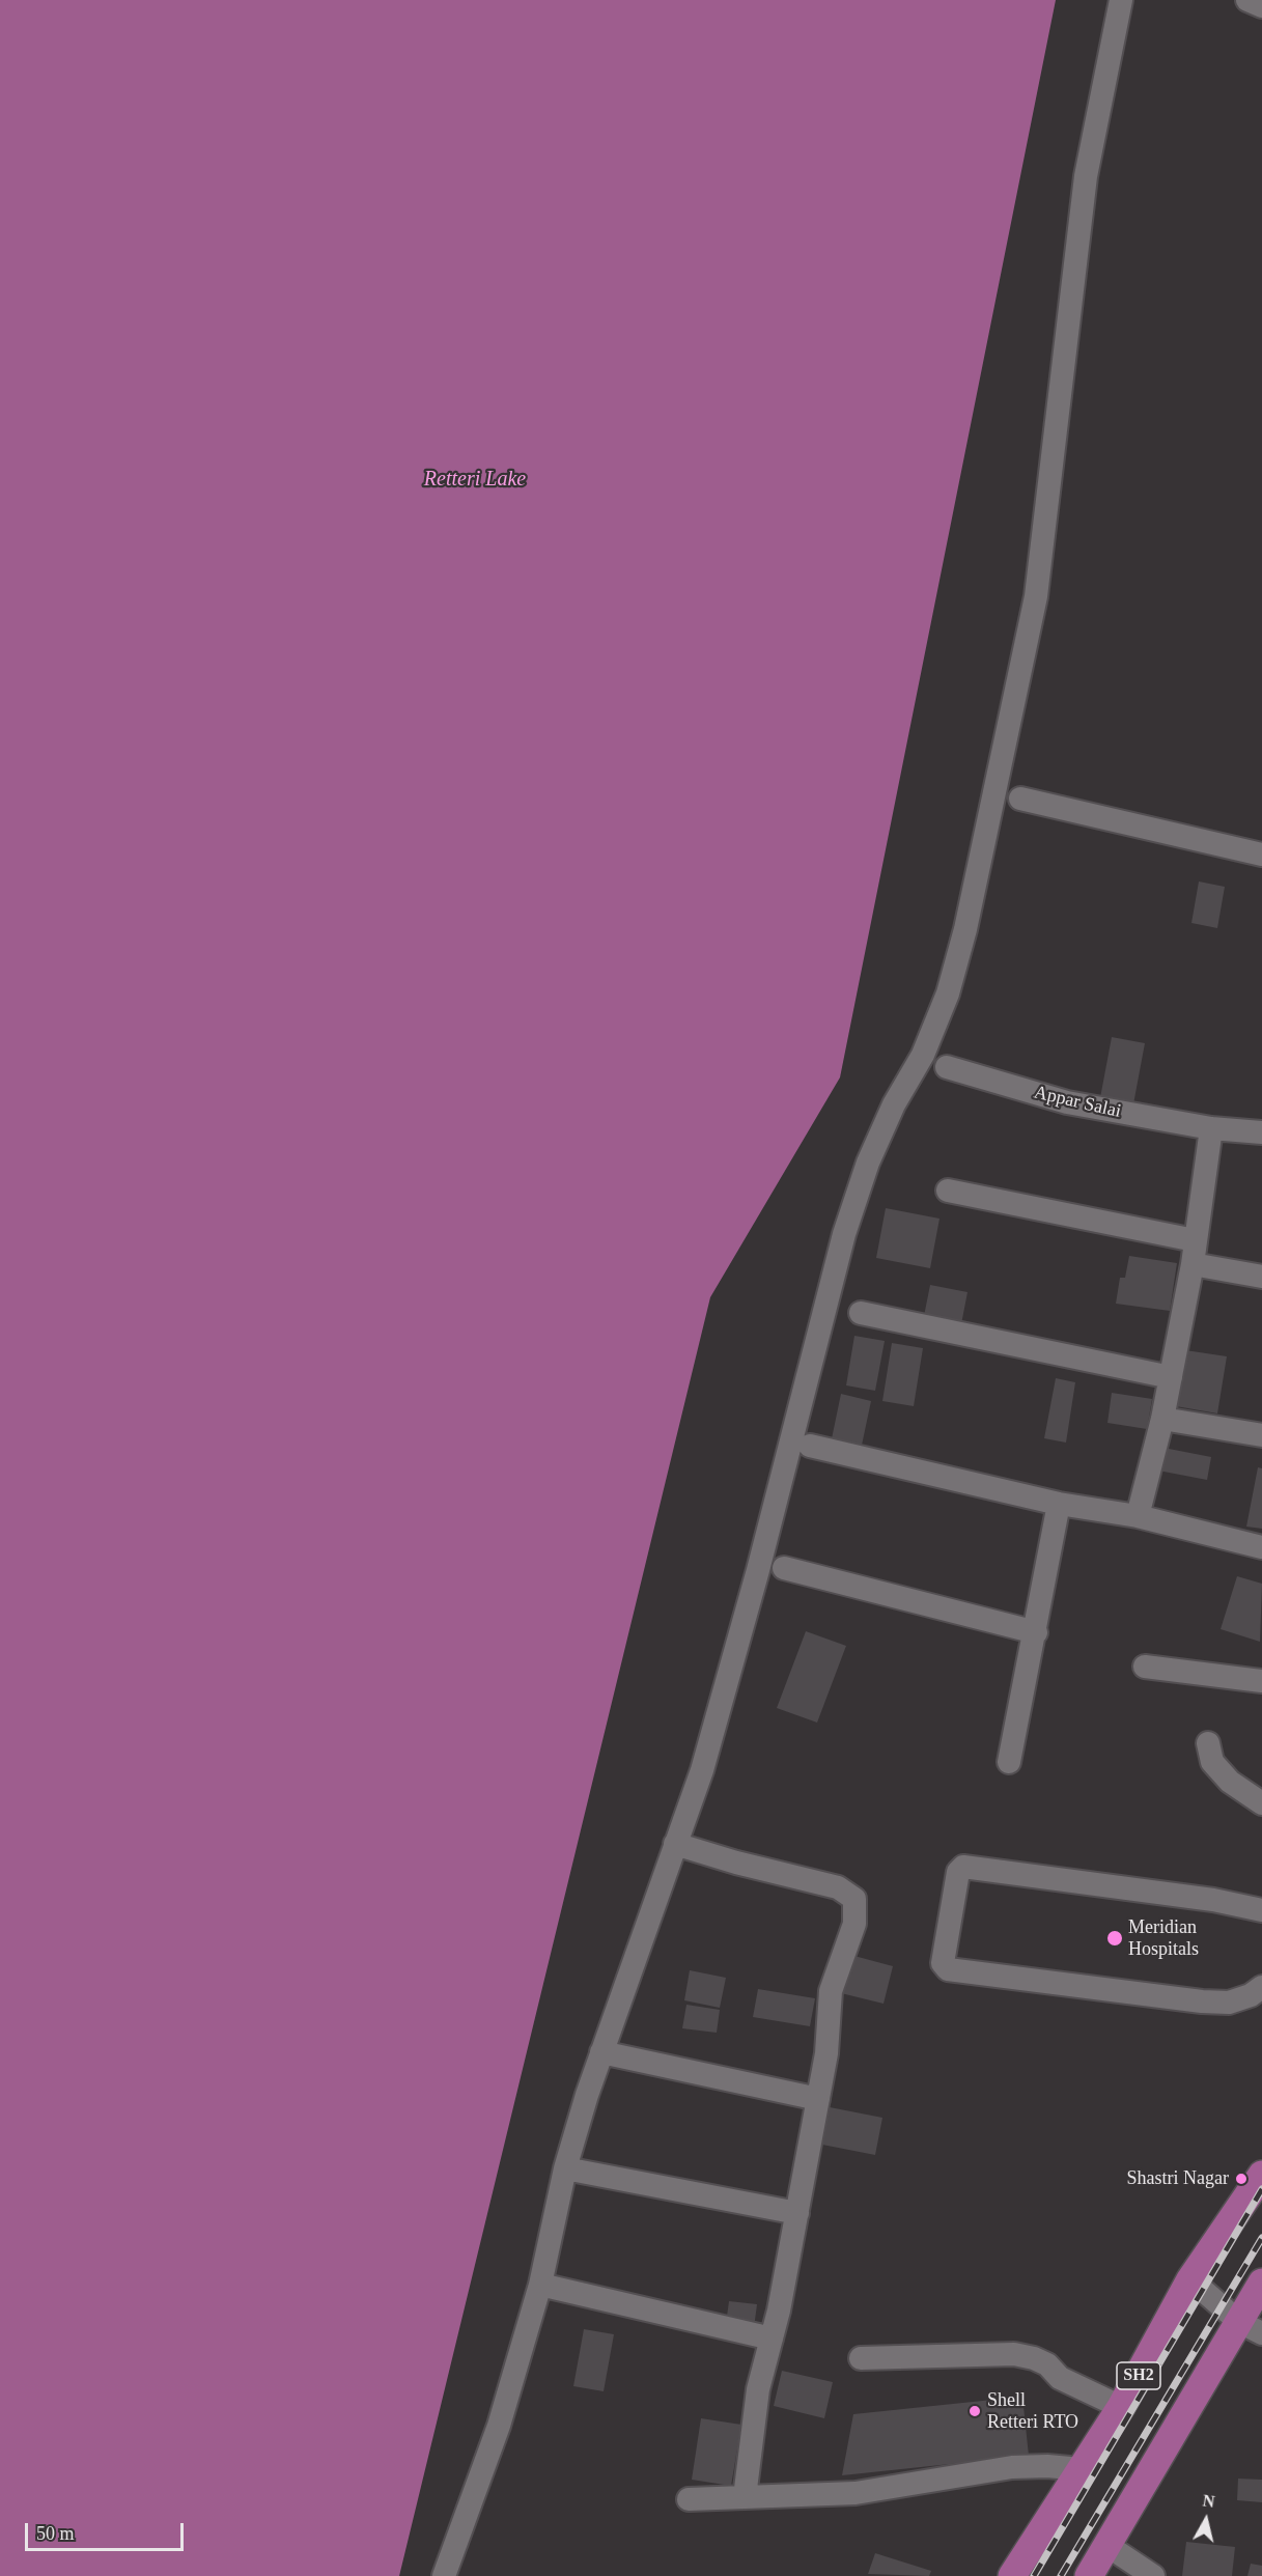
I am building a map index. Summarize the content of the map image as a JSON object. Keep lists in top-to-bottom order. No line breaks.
{"streets":{"main road":["SH2"],"street":["Appar Salai"]},"water":["Retteri Lake"],"places":["Meridian Hospitals","Shastri Nagar","Shell Retteri RTO"],"scale_bar":"50 m","north":"top"}
